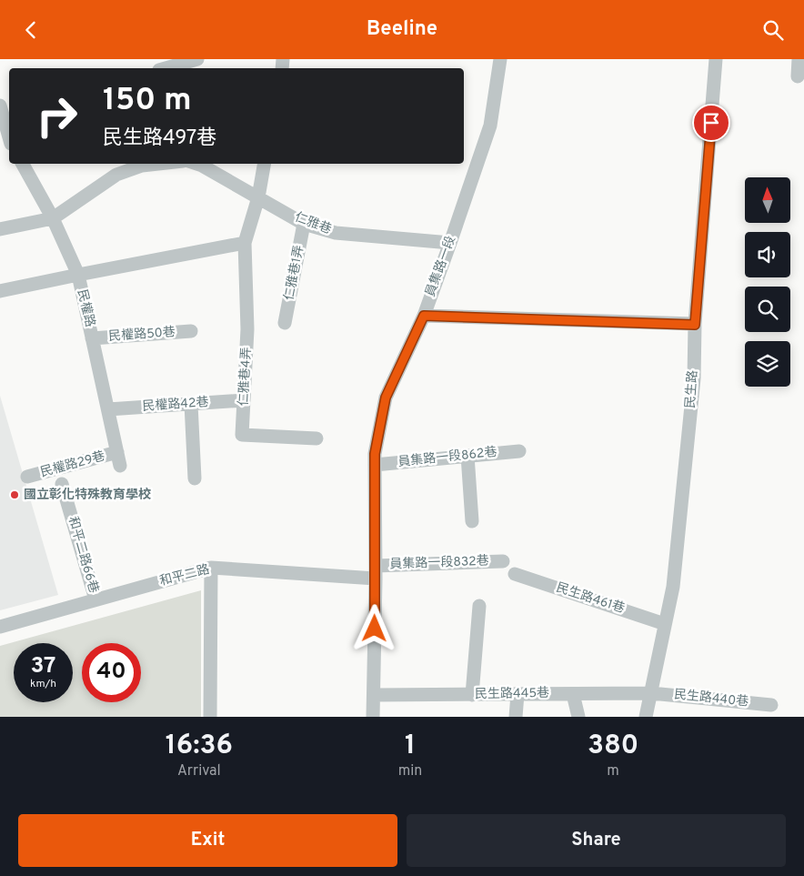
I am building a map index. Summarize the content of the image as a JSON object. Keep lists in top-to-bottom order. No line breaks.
{"streets":{"street":["仁雅巷","員集路一段","仁雅巷1弄","民權路","民權路50巷","仁雅巷4弄","民生路","民權路42巷","員集路一段862巷","民權路29巷","和平二路66巷","員集路一段832巷","和平二路","民生路461巷","民生路445巷","民生路440巷"]},"crossings":[["仁雅巷","員集路一段"],["仁雅巷","仁雅巷1弄"],["仁雅巷","仁雅巷4弄"],["員集路一段","員集路一段862巷"],["員集路一段","員集路一段832巷"],["員集路一段","和平二路"],["員集路一段","民生路445巷"],["民權路","民權路50巷"],["民權路","民權路42巷"],["民權路","民權路29巷"],["仁雅巷4弄","民權路42巷"],["民生路","民生路461巷"],["民生路","民生路445巷"],["民生路","民生路440巷"],["和平二路66巷","和平二路"],["員集路一段832巷","和平二路"],["民生路445巷","民生路440巷"]],"places":["國立彰化特殊教育學校"],"north":"top","page":{"header":"Beeline","turn":["150 m","民生路497巷"],"speed":"37 km/h","limit":"40","eta":["16:36","Arrival","1","min","380","m"],"buttons":["Exit","Share"]}}
